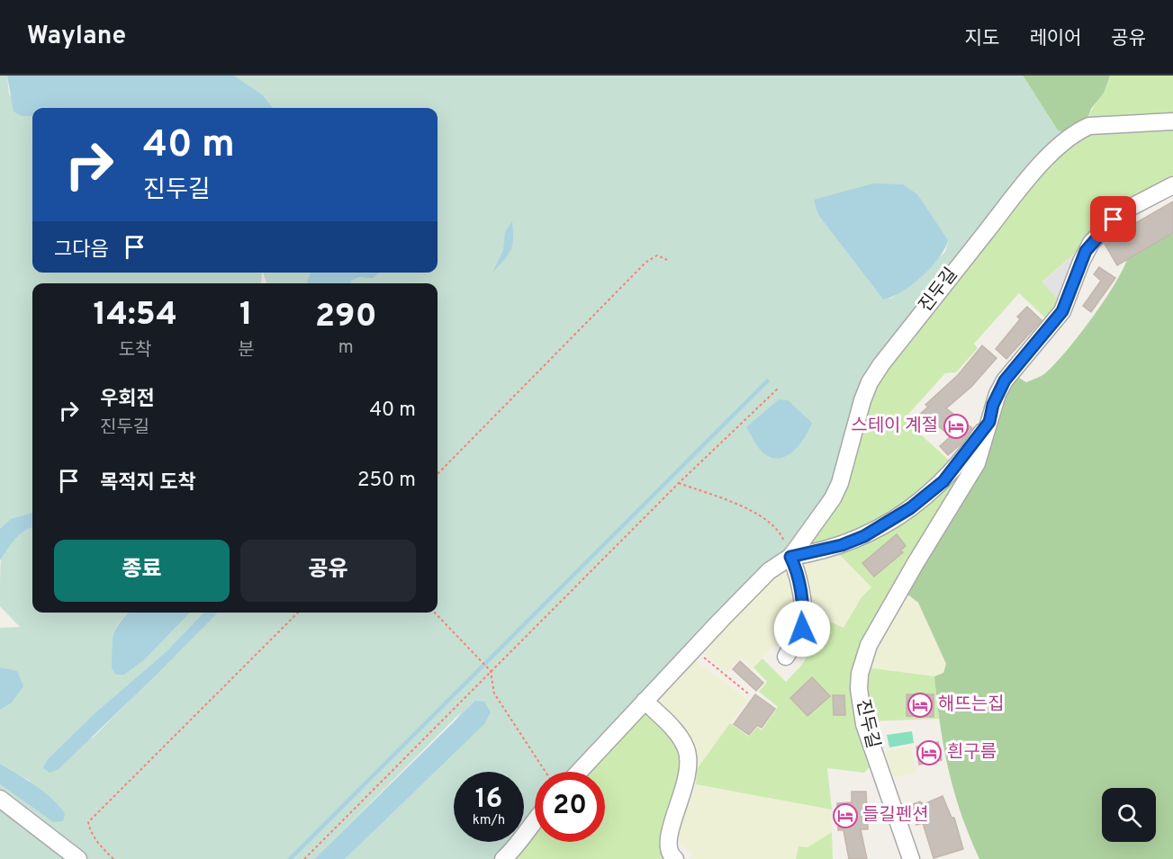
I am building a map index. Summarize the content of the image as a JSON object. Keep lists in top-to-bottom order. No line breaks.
{"streets":{"street":["진두길"]},"places":{"hotel":["스테이 계절","해뜨는집","흰구름","들길펜션"]},"page":{"header":"Waylane","nav":["지도","레이어","공유"],"turn":["40 m","진두길"],"then":"그다음","eta":["14:54","도착","1","분","290","m"],"list":[{"name":"우회전","note":"진두길","value":"40 m"},{"name":"목적지 도착","value":"250 m"}],"buttons":["종료","공유"],"speed":"16 km/h","limit":"20"}}
